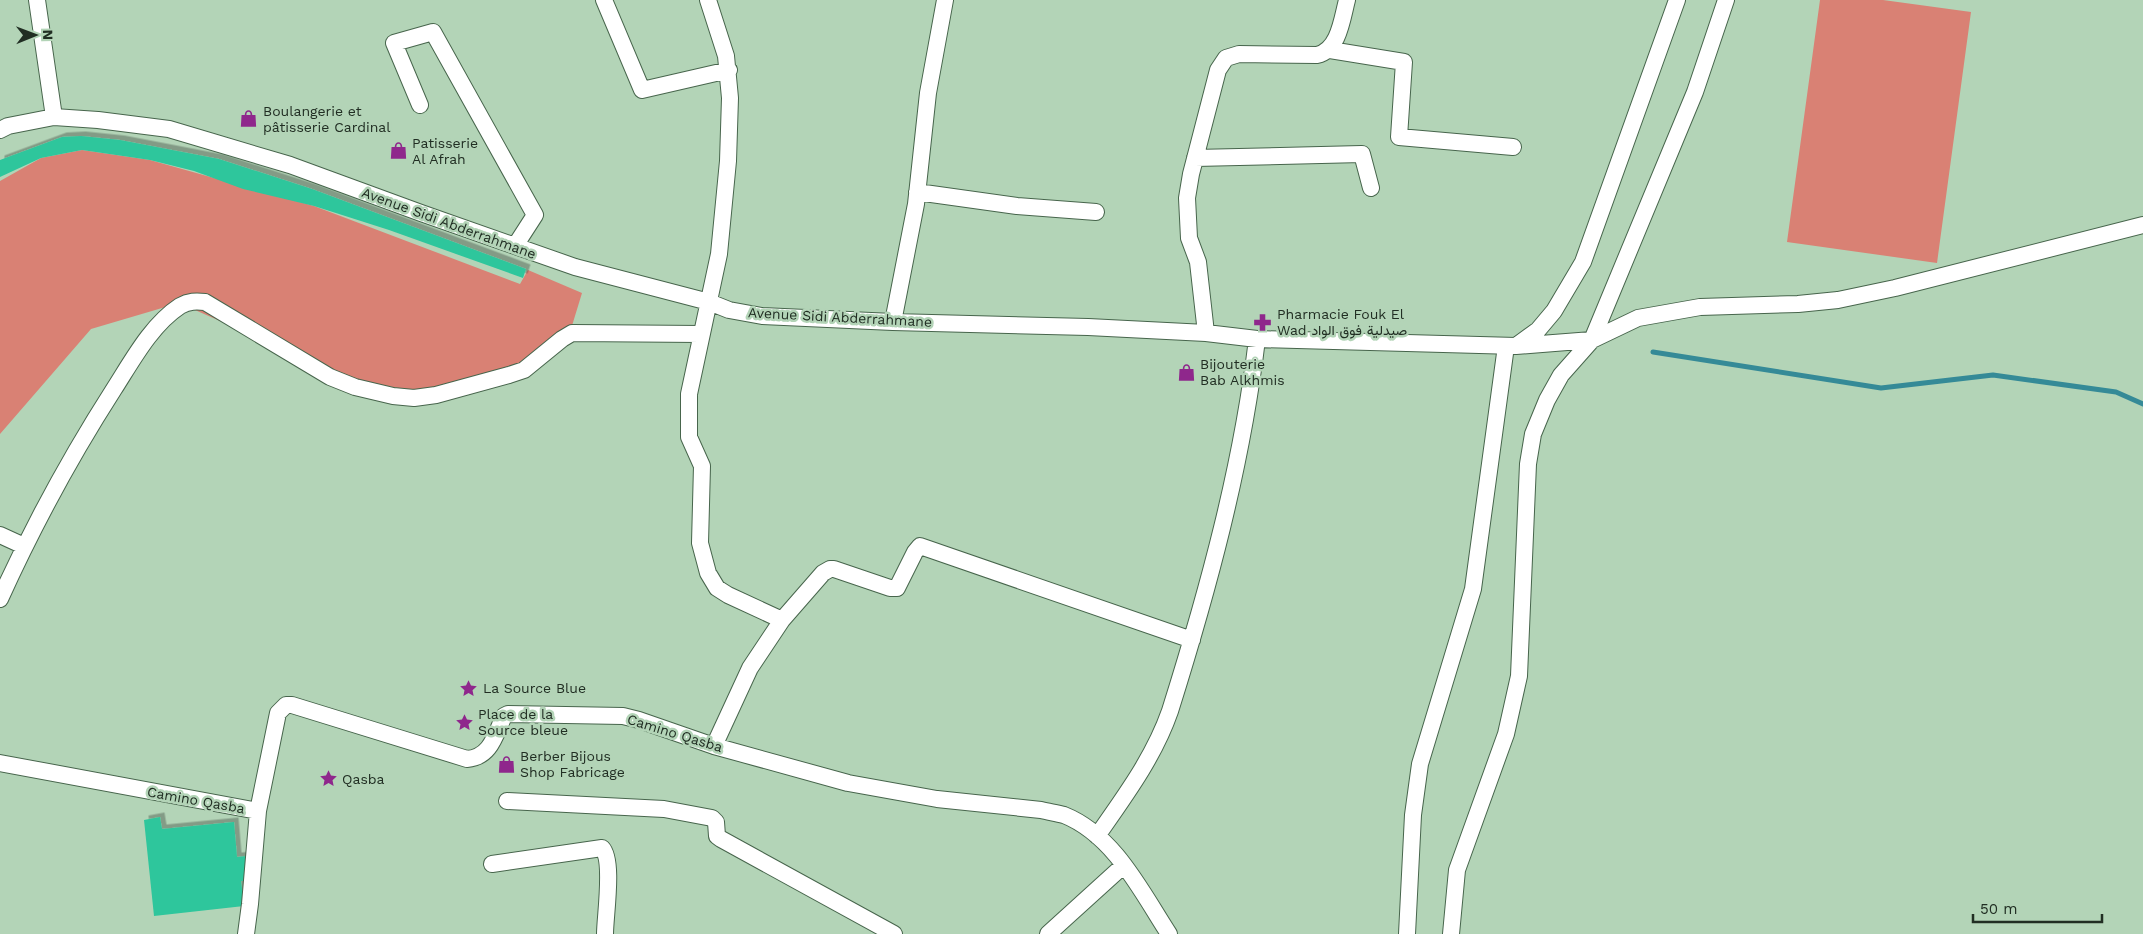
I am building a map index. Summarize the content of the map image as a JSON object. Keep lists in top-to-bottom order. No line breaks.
{"streets":{"street":["Avenue Sidi Abderrahmane","Camino Qasba"]},"places":{"shop":["Boulangerie et pâtisserie Cardinal","Patisserie Al Afrah","Bijouterie Bab Alkhmis","Berber Bijous Shop Fabricage"],"pharmacy":["Pharmacie Fouk El Wad صيدلية فوق الواد"],"place":["La Source Blue","Place de la Source bleue","Qasba"]},"scale_bar":"50 m","north":"right"}
